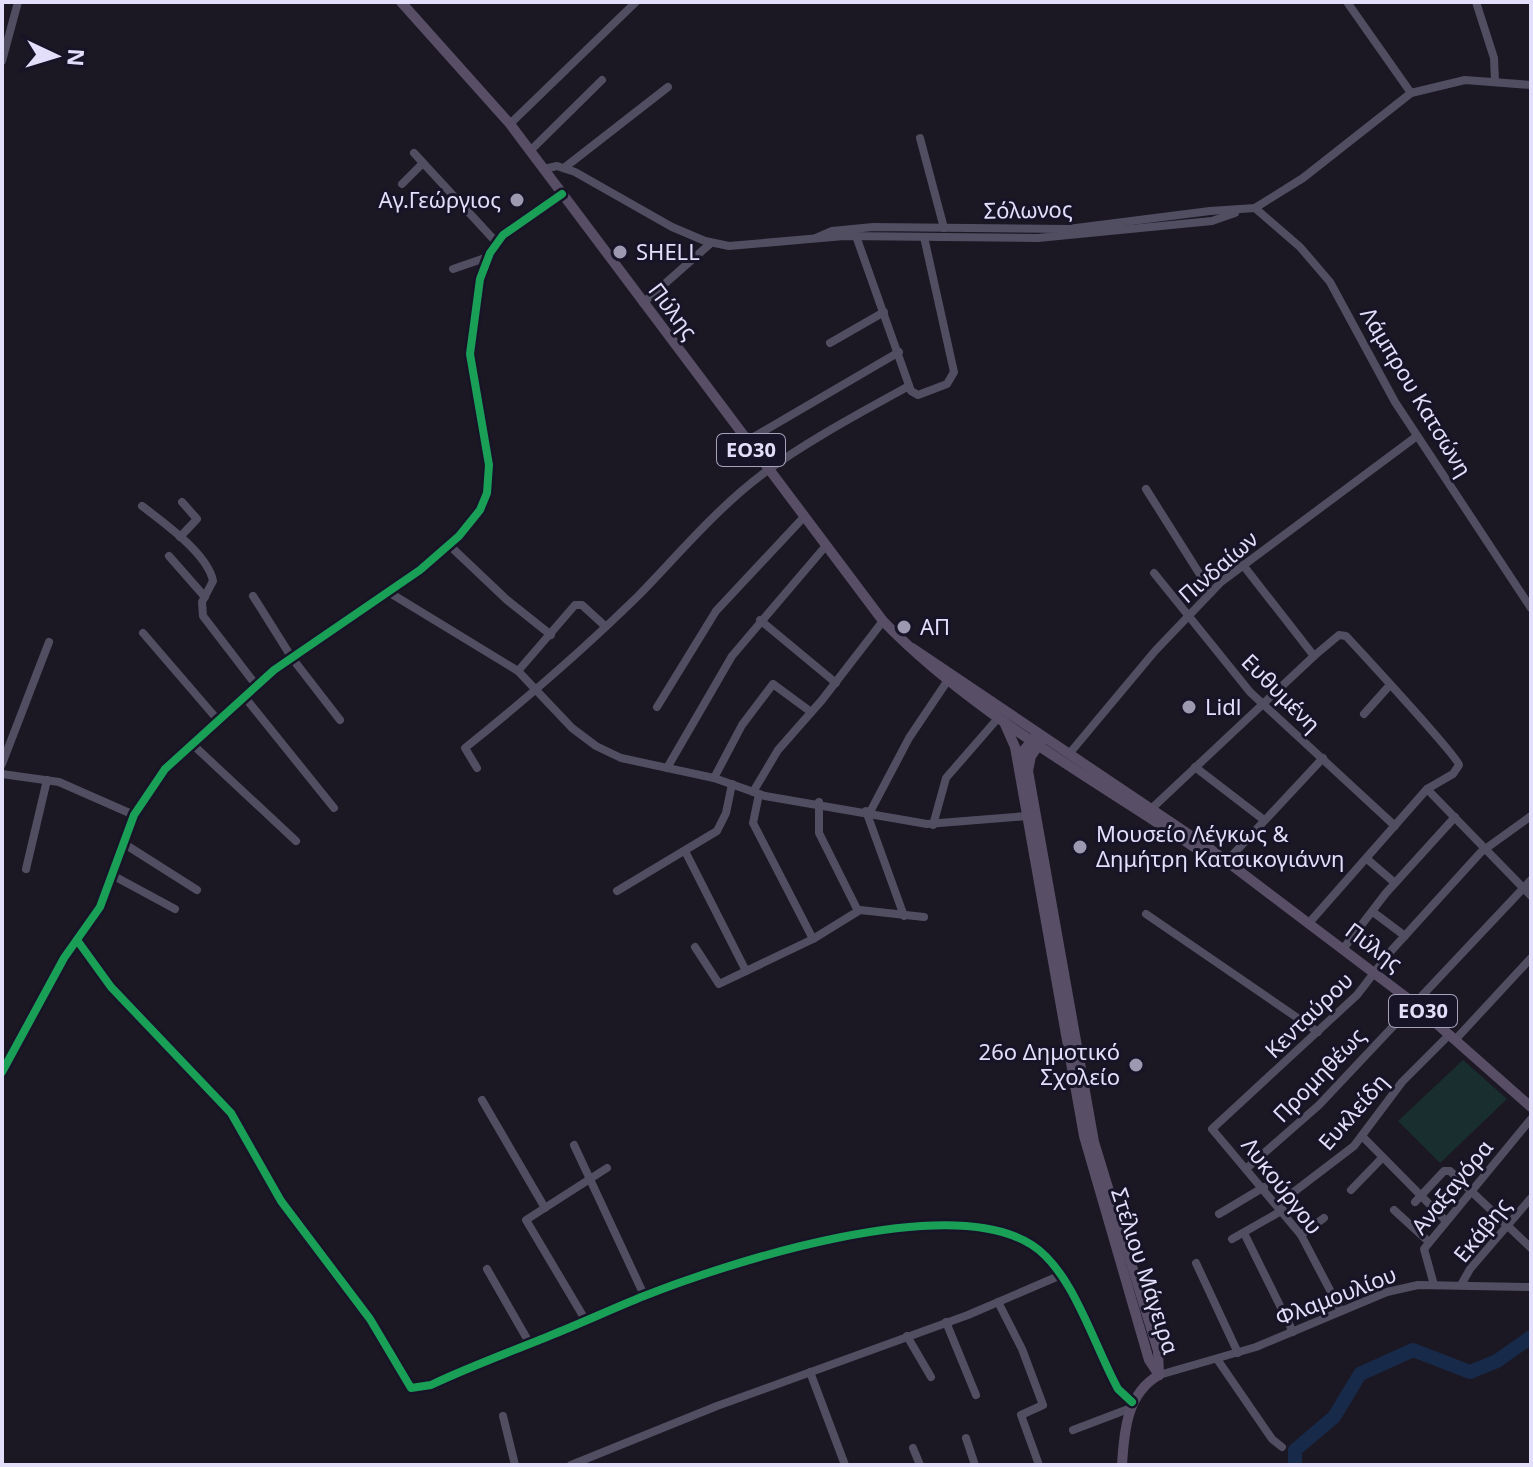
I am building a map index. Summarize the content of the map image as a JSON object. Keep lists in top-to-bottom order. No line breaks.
{"streets":{"main road":["Πύλης","ΕΟ30","Στέλιου Μάγειρα"],"street":["Σόλωνος","Λάμπρου Κατσώνη","Πινδαίων","Ευθυμένη","Κενταύρου","Προμηθέως","Ευκλείδη","Λυκούργου","Αναξαγόρα","Εκάβης","Φλαμουλίου"]},"crossings":[["Σόλωνος","Λάμπρου Κατσώνη"],["Πύλης","Πινδαίων"],["Πύλης","Κενταύρου"],["Πύλης","Προμηθέως"],["Πύλης","Ευκλείδη"],["Πύλης","Στέλιου Μάγειρα"],["Λάμπρου Κατσώνη","Πινδαίων"],["Πινδαίων","Ευθυμένη"],["Κενταύρου","Λυκούργου"],["Προμηθέως","Λυκούργου"],["Ευκλείδη","Λυκούργου"],["Λυκούργου","Φλαμουλίου"],["Αναξαγόρα","Φλαμουλίου"],["Εκάβης","Φλαμουλίου"],["Στέλιου Μάγειρα","Φλαμουλίου"]],"places":["Αγ.Γεώργιος","SHELL","ΑΠ","Lidl","Μουσείο Λέγκως & Δημήτρη Κατσικογιάννη","26ο Δημοτικό Σχολείο"],"north":"right"}
